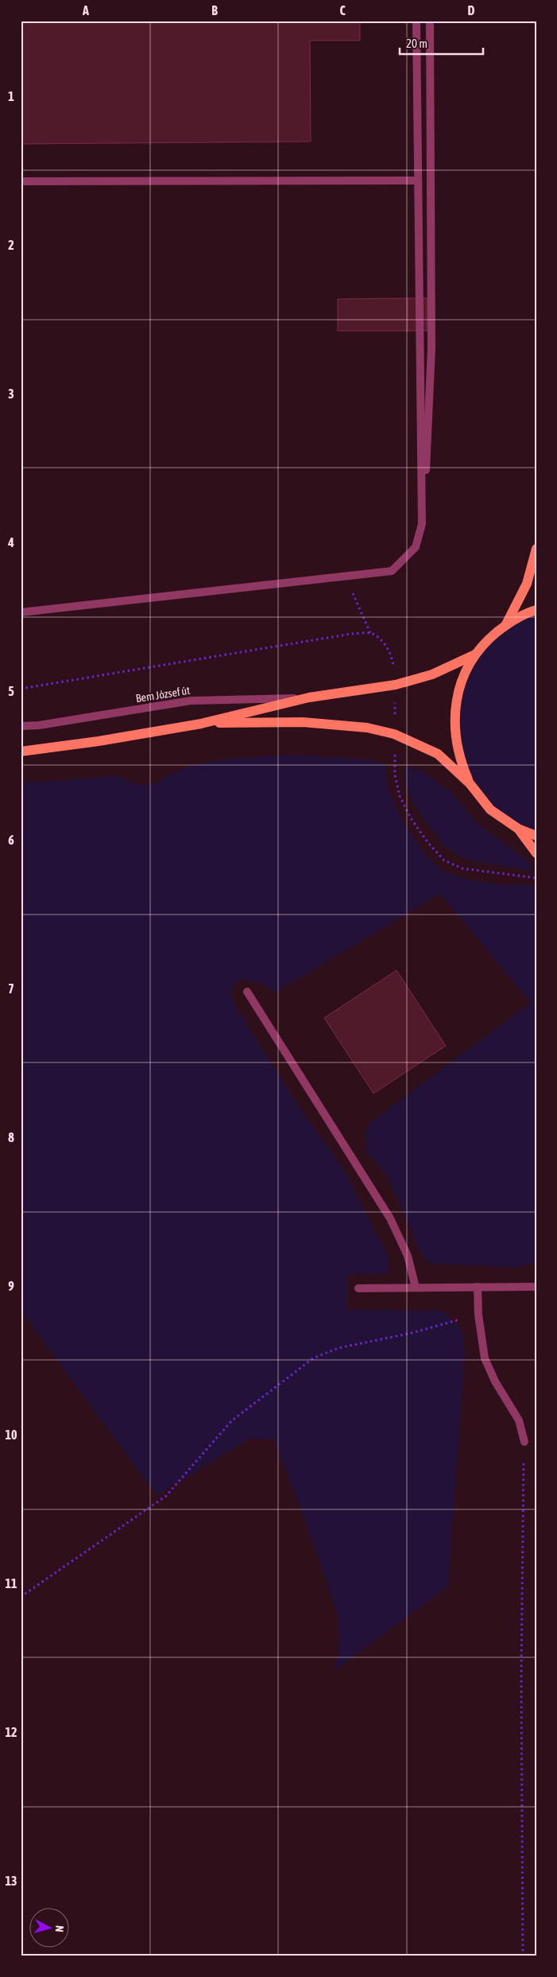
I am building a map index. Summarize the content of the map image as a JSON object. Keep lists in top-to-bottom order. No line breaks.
{"streets":{"street":["Bem József út"]},"scale_bar":"20 m","north":"right","grid":{"columns":["A","B","C","D"],"rows":["1","2","3","4","5","6","7","8","9","10","11","12","13"]}}
